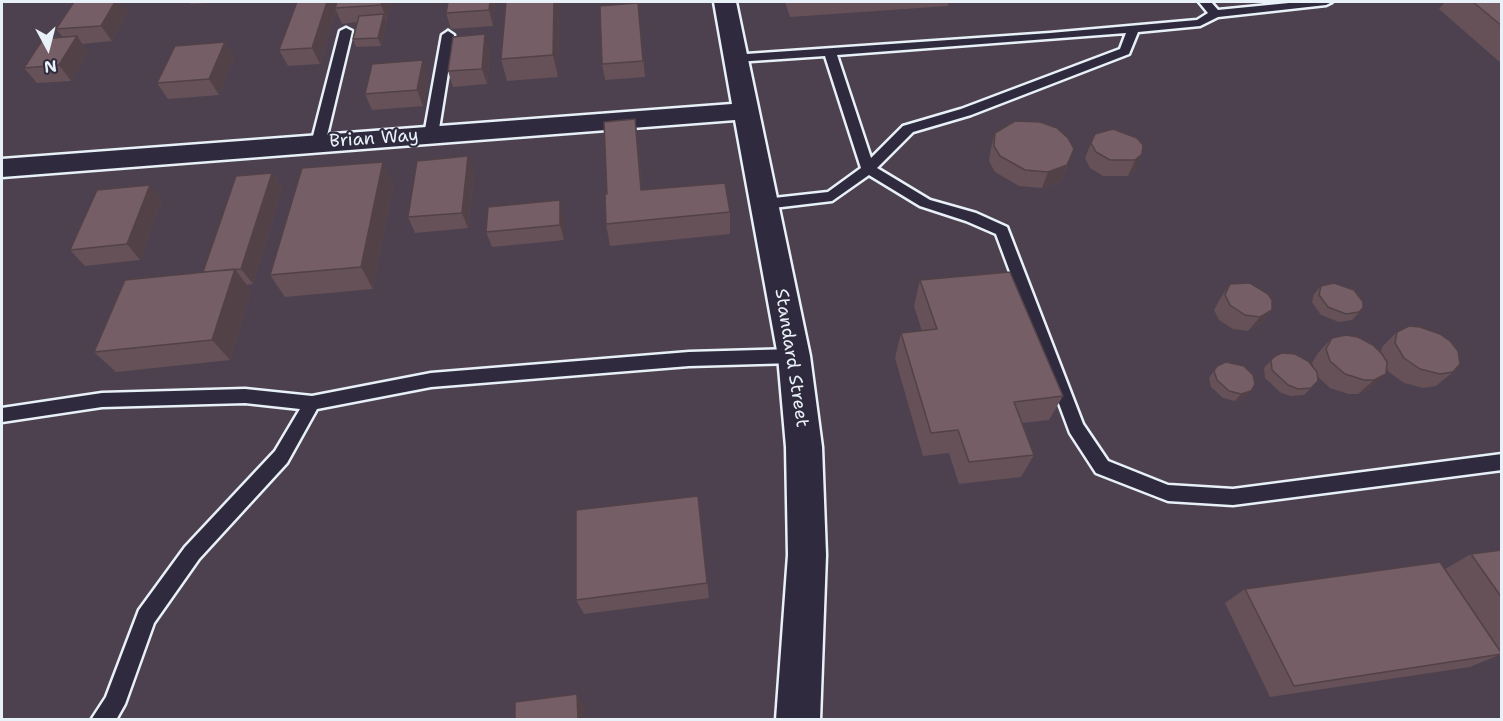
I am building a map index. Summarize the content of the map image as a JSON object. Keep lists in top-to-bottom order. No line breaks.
{"streets":{"street":["Brian Way","Standard Street"]},"crossings":[["Brian Way","Standard Street"]],"north":"bottom"}
